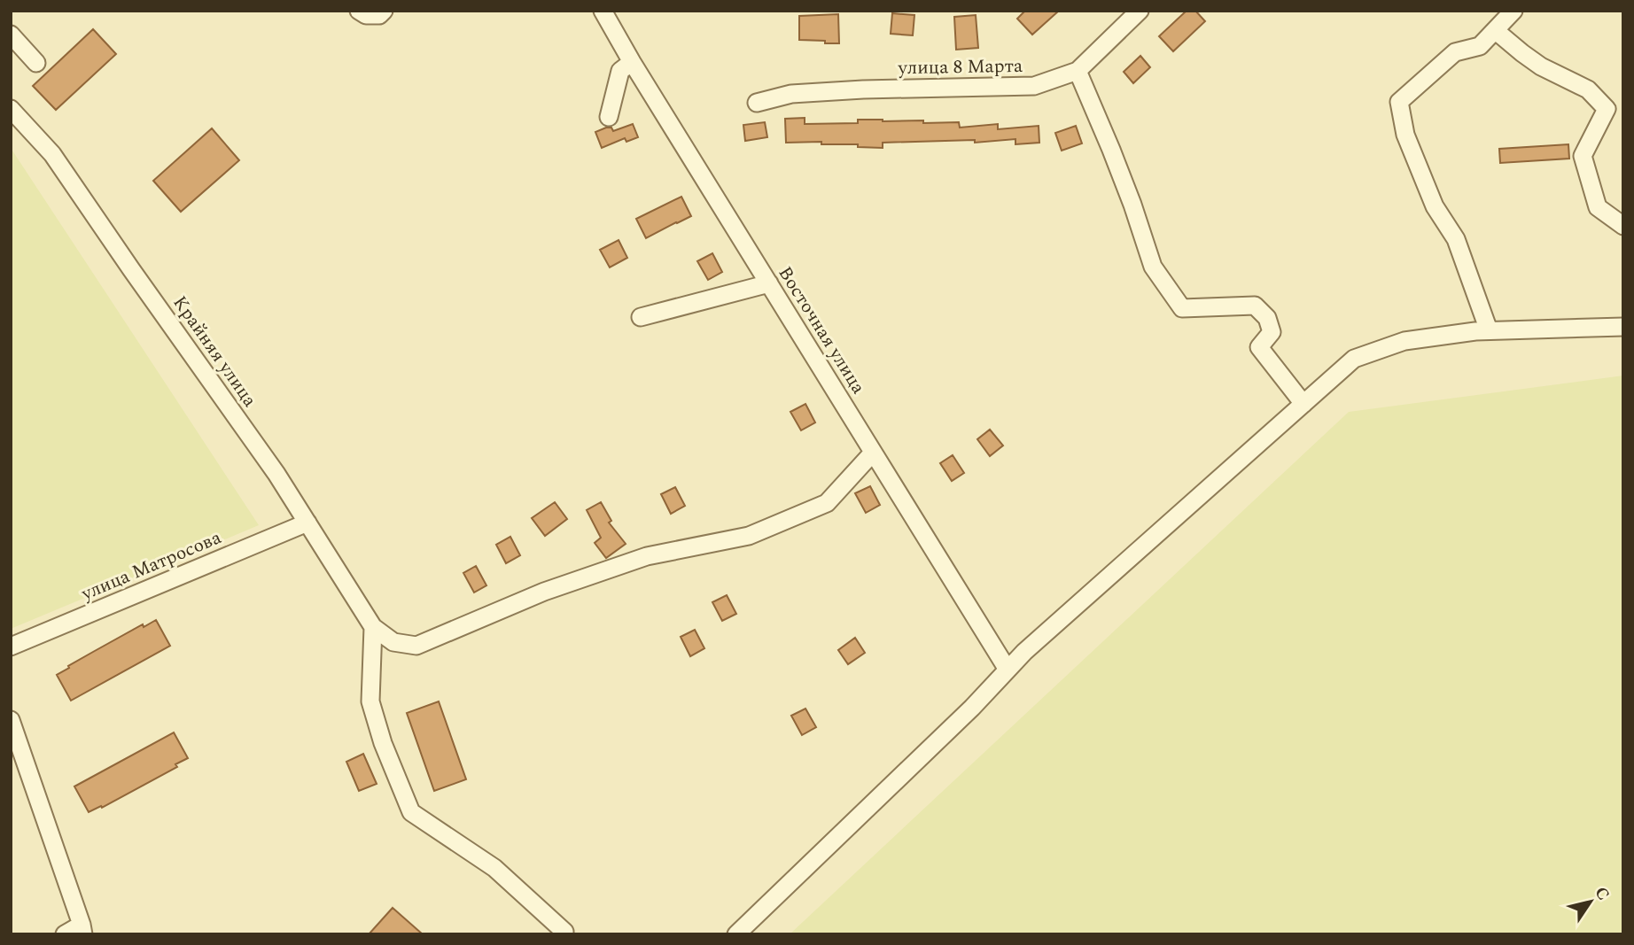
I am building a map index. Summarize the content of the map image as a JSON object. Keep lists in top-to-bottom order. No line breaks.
{"streets":{"street":["улица 8 Марта","Восточная улица","Крайняя улица","улица Матросова"]},"crossings":[["Крайняя улица","улица Матросова"]],"north":"top right"}
